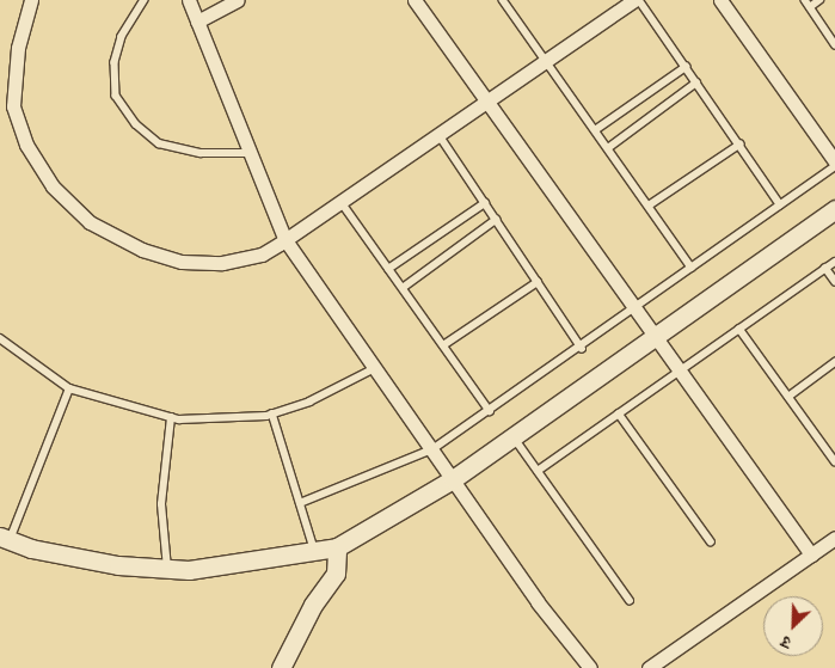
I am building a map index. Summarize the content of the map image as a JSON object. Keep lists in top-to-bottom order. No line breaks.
{"north":"bottom left"}
